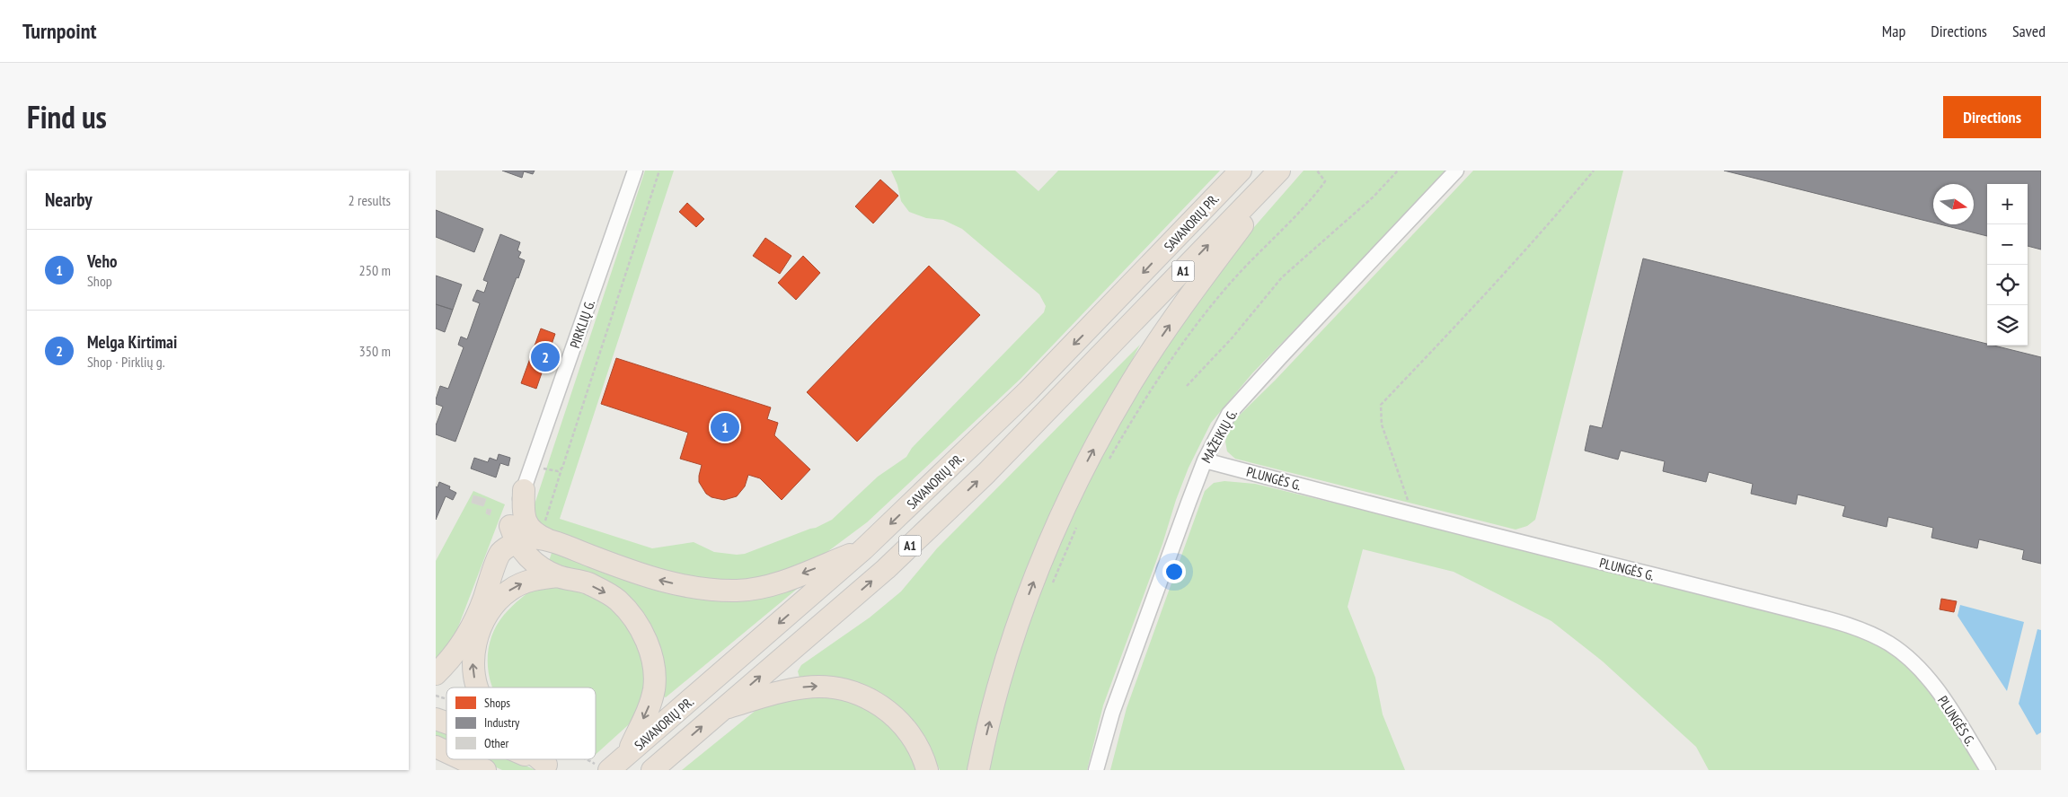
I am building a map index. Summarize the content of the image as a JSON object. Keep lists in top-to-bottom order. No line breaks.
{"streets":{"highway":["SAVANORIŲ PR.","A1"],"street":["PIRKLIŲ G.","MAŽEIKIŲ G.","PLUNGĖS G."]},"crossings":[["MAŽEIKIŲ G.","PLUNGĖS G."]],"legend":["Shops","Industry","Other"],"north":"right","page":{"header":"Turnpoint","nav":["Map","Directions","Saved"],"title":"Find us","buttons":"Directions","heading":["Nearby","2 results"],"map_buttons":["+","−"],"list":[{"mark":"1","name":"Veho","note":"Shop","value":"250 m"},{"mark":"2","name":"Melga Kirtimai","note":"Shop · Pirklių g.","value":"350 m"}],"pins":["2","1"]}}
